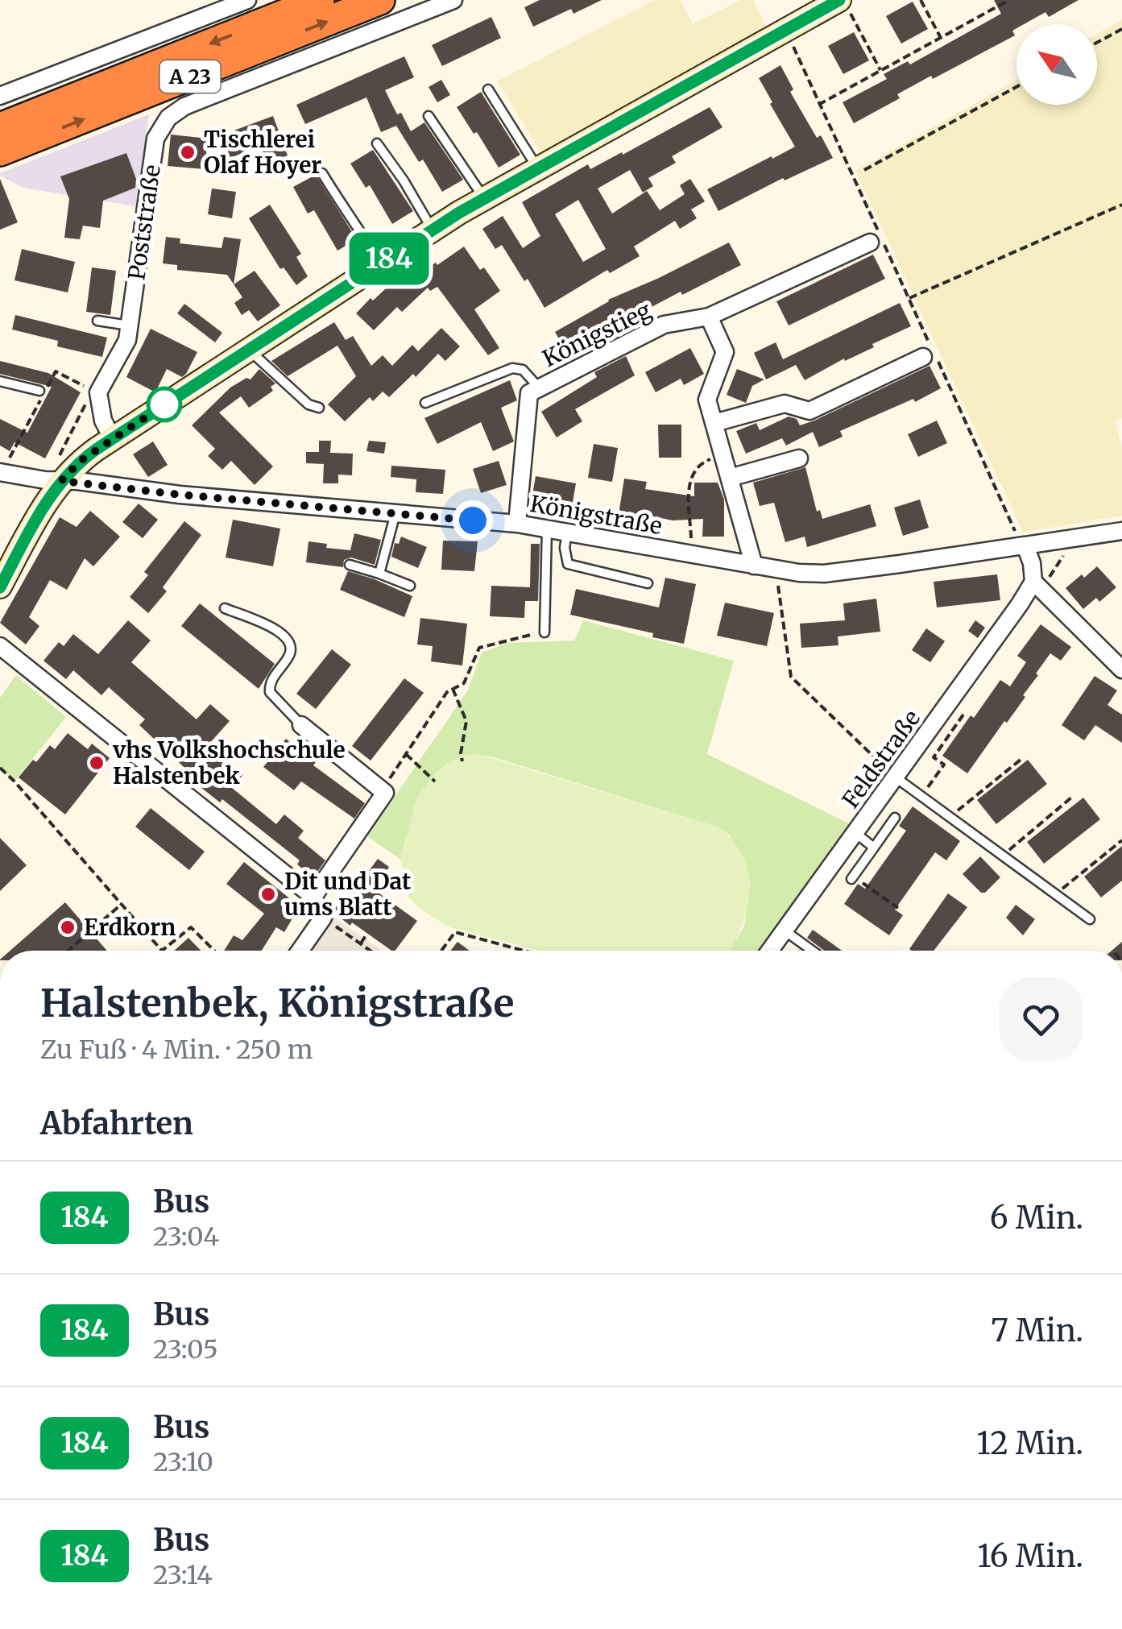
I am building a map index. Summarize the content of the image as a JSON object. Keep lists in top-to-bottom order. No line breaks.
{"streets":{"highway":["A 23"],"street":["Poststraße","Königstieg","Königstraße","Feldstraße"]},"crossings":[["Königstieg","Königstraße"]],"places":["Tischlerei Olaf Hoyer","vhs Volkshochschule Halstenbek","Dit und Dat ums Blatt","Erdkorn"],"lines":["bus line 184"],"north":"top left","page":{"on_map":"184","heading":[["Halstenbek, Königstraße","Zu Fuß · 4 Min. · 250 m"],"Abfahrten"],"list":[{"mark":"184","name":"Bus","note":"23:04","value":"6 Min."},{"mark":"184","name":"Bus","note":"23:05","value":"7 Min."},{"mark":"184","name":"Bus","note":"23:10","value":"12 Min."},{"mark":"184","name":"Bus","note":"23:14","value":"16 Min."}]}}
